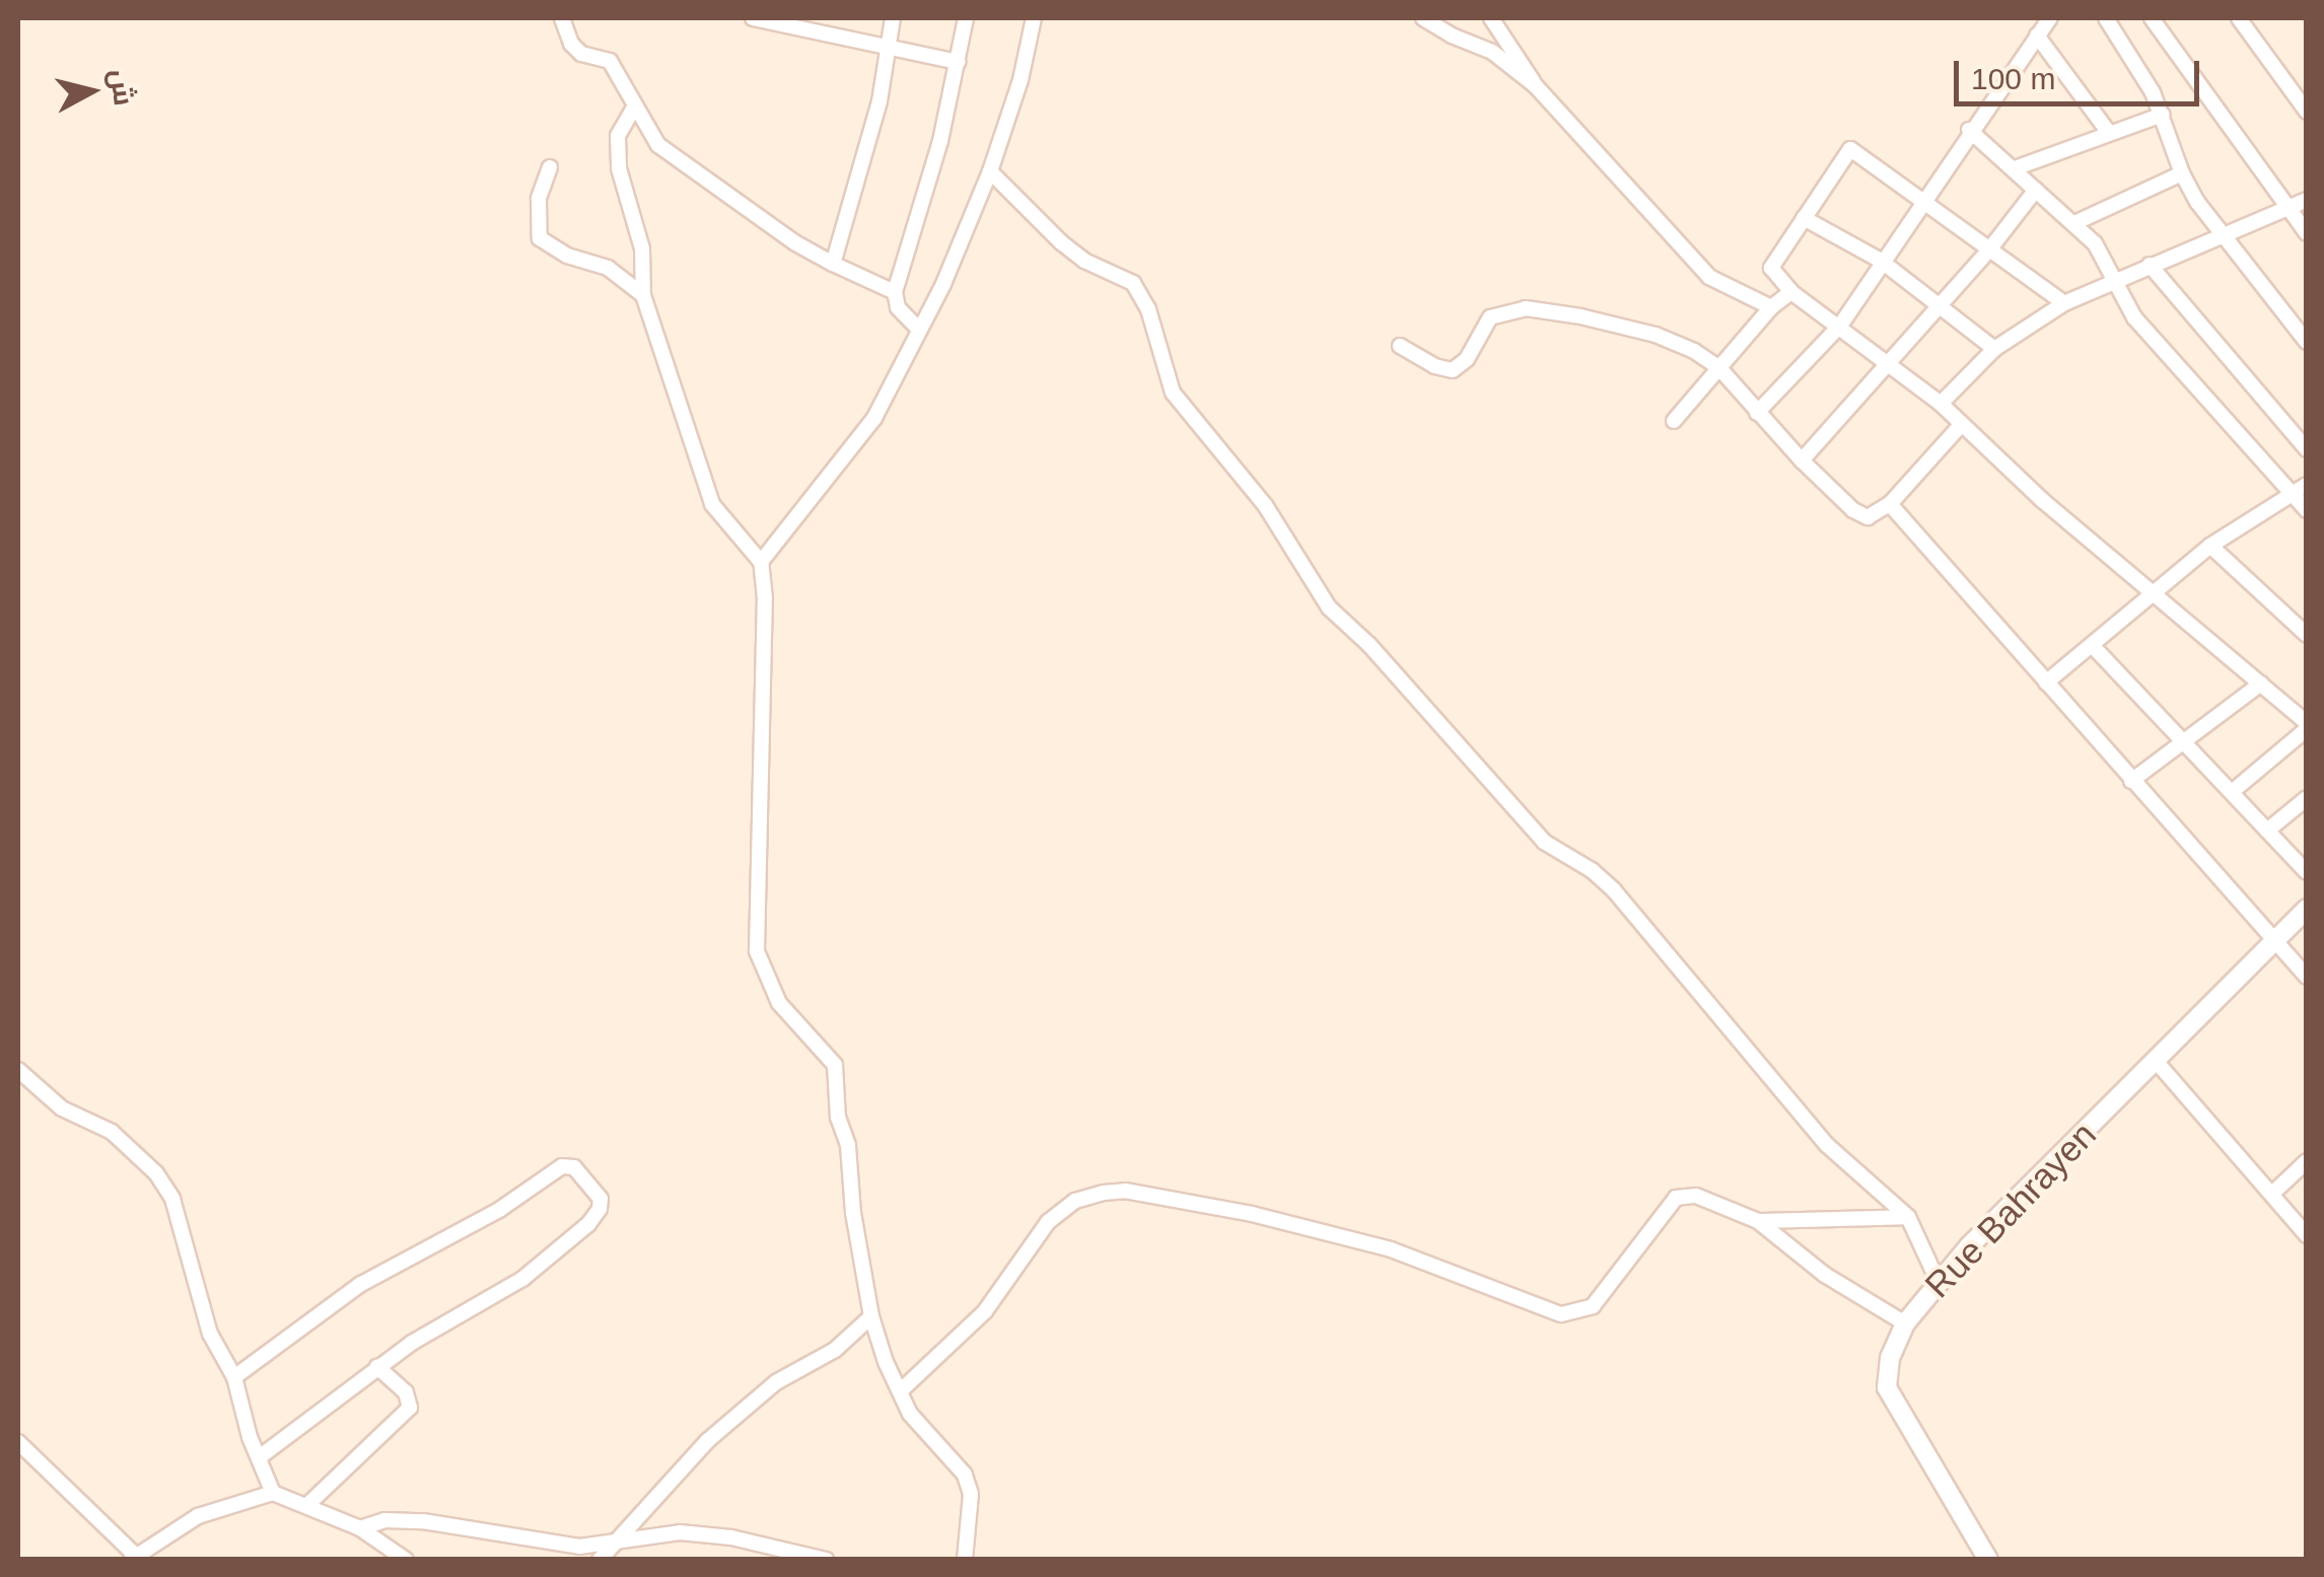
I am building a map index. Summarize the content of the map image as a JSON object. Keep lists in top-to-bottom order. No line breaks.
{"streets":{"street":["Rue Bahrayen"]},"scale_bar":"100 m","north":"right"}
